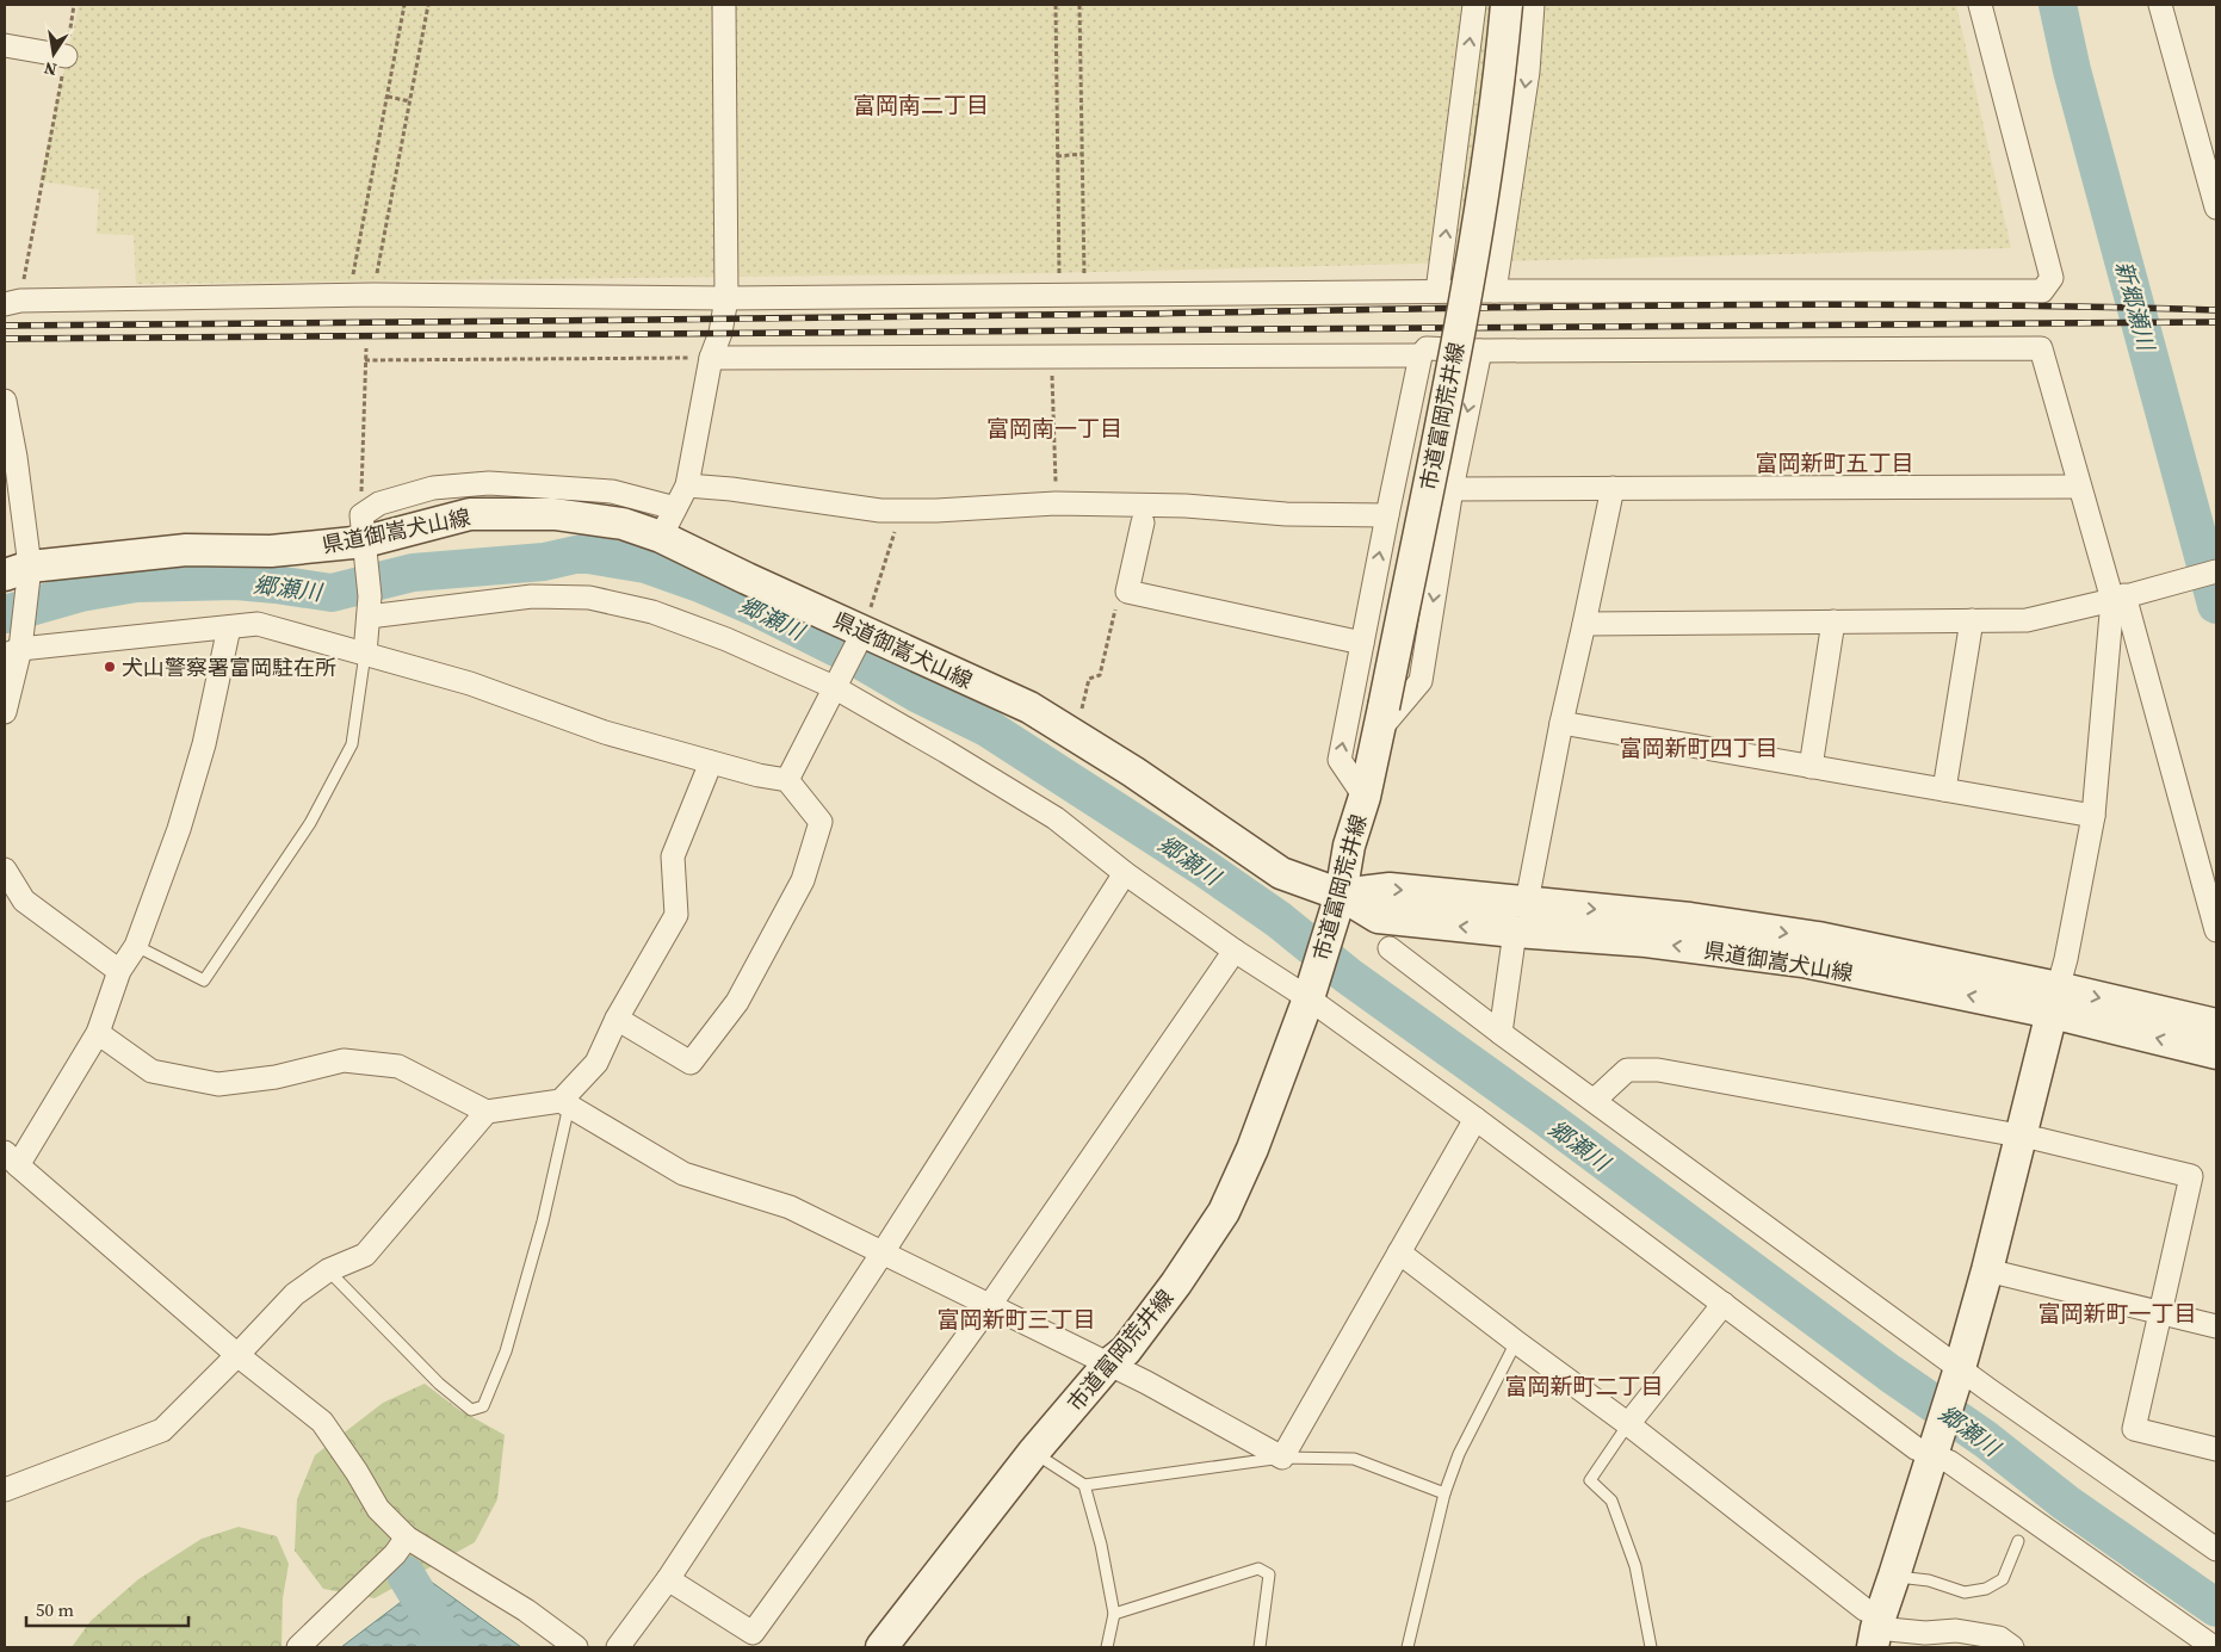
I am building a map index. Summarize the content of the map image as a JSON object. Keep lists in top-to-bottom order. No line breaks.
{"streets":{"main road":["市道富岡荒井線","県道御嵩犬山線"]},"crossings":[["市道富岡荒井線","県道御嵩犬山線"]],"districts":["富岡南二丁目","富岡南一丁目","富岡新町五丁目","富岡新町四丁目","富岡新町一丁目","富岡新町三丁目","富岡新町二丁目"],"water":["新郷瀬川","郷瀬川"],"places":["犬山警察署富岡駐在所"],"scale_bar":"50 m","north":"bottom"}
